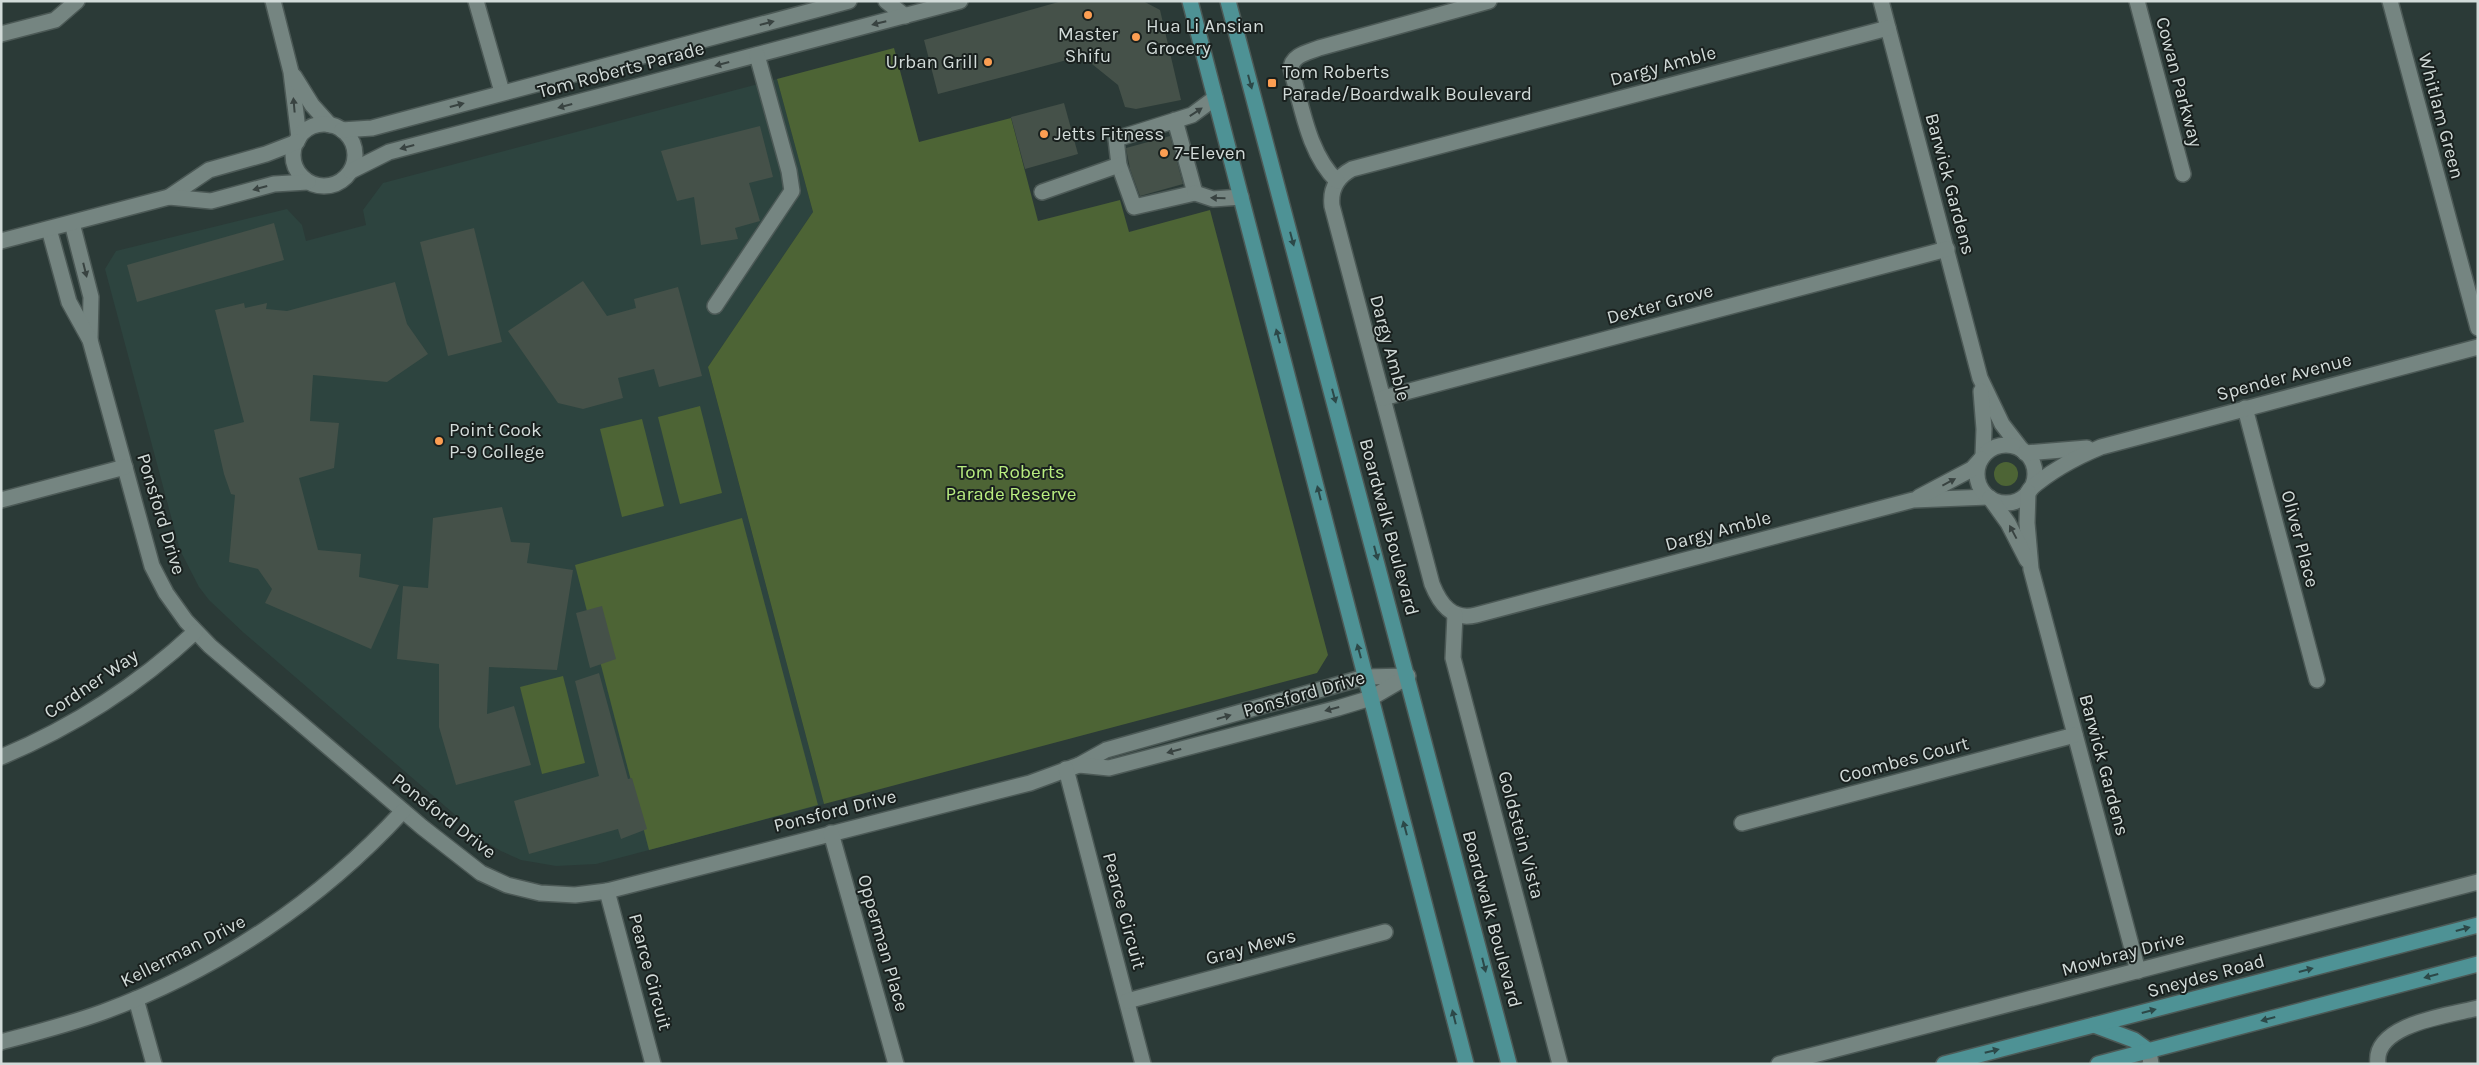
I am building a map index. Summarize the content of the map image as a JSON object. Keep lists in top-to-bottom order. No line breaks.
{"streets":{"main road":["Boardwalk Boulevard","Sneydes Road"],"street":["Dargy Amble","Tom Roberts Parade","Cowan Parkway","Whitlam Green","Barwick Gardens","Dexter Grove","Spender Avenue","Ponsford Drive","Oliver Place","Cordner Way","Coombes Court","Goldstein Vista","Pearce Circuit","Opperman Place","Gray Mews","Kellerman Drive","Mowbray Drive"]},"crossings":[["Dargy Amble","Barwick Gardens"],["Dargy Amble","Dexter Grove"],["Dargy Amble","Spender Avenue"],["Dargy Amble","Goldstein Vista"],["Barwick Gardens","Dexter Grove"],["Barwick Gardens","Spender Avenue"],["Barwick Gardens","Coombes Court"],["Barwick Gardens","Mowbray Drive"],["Spender Avenue","Oliver Place"],["Ponsford Drive","Boardwalk Boulevard"],["Ponsford Drive","Cordner Way"],["Ponsford Drive","Pearce Circuit"],["Ponsford Drive","Opperman Place"],["Ponsford Drive","Kellerman Drive"],["Pearce Circuit","Gray Mews"]],"parks":["Tom Roberts Parade Reserve"],"places":{"other":["Master Shifu","Hua Li Ansian Grocery","Urban Grill","Jetts Fitness","7-Eleven","Point Cook P-9 College"],"transit":["Tom Roberts Parade/Boardwalk Boulevard"]}}
